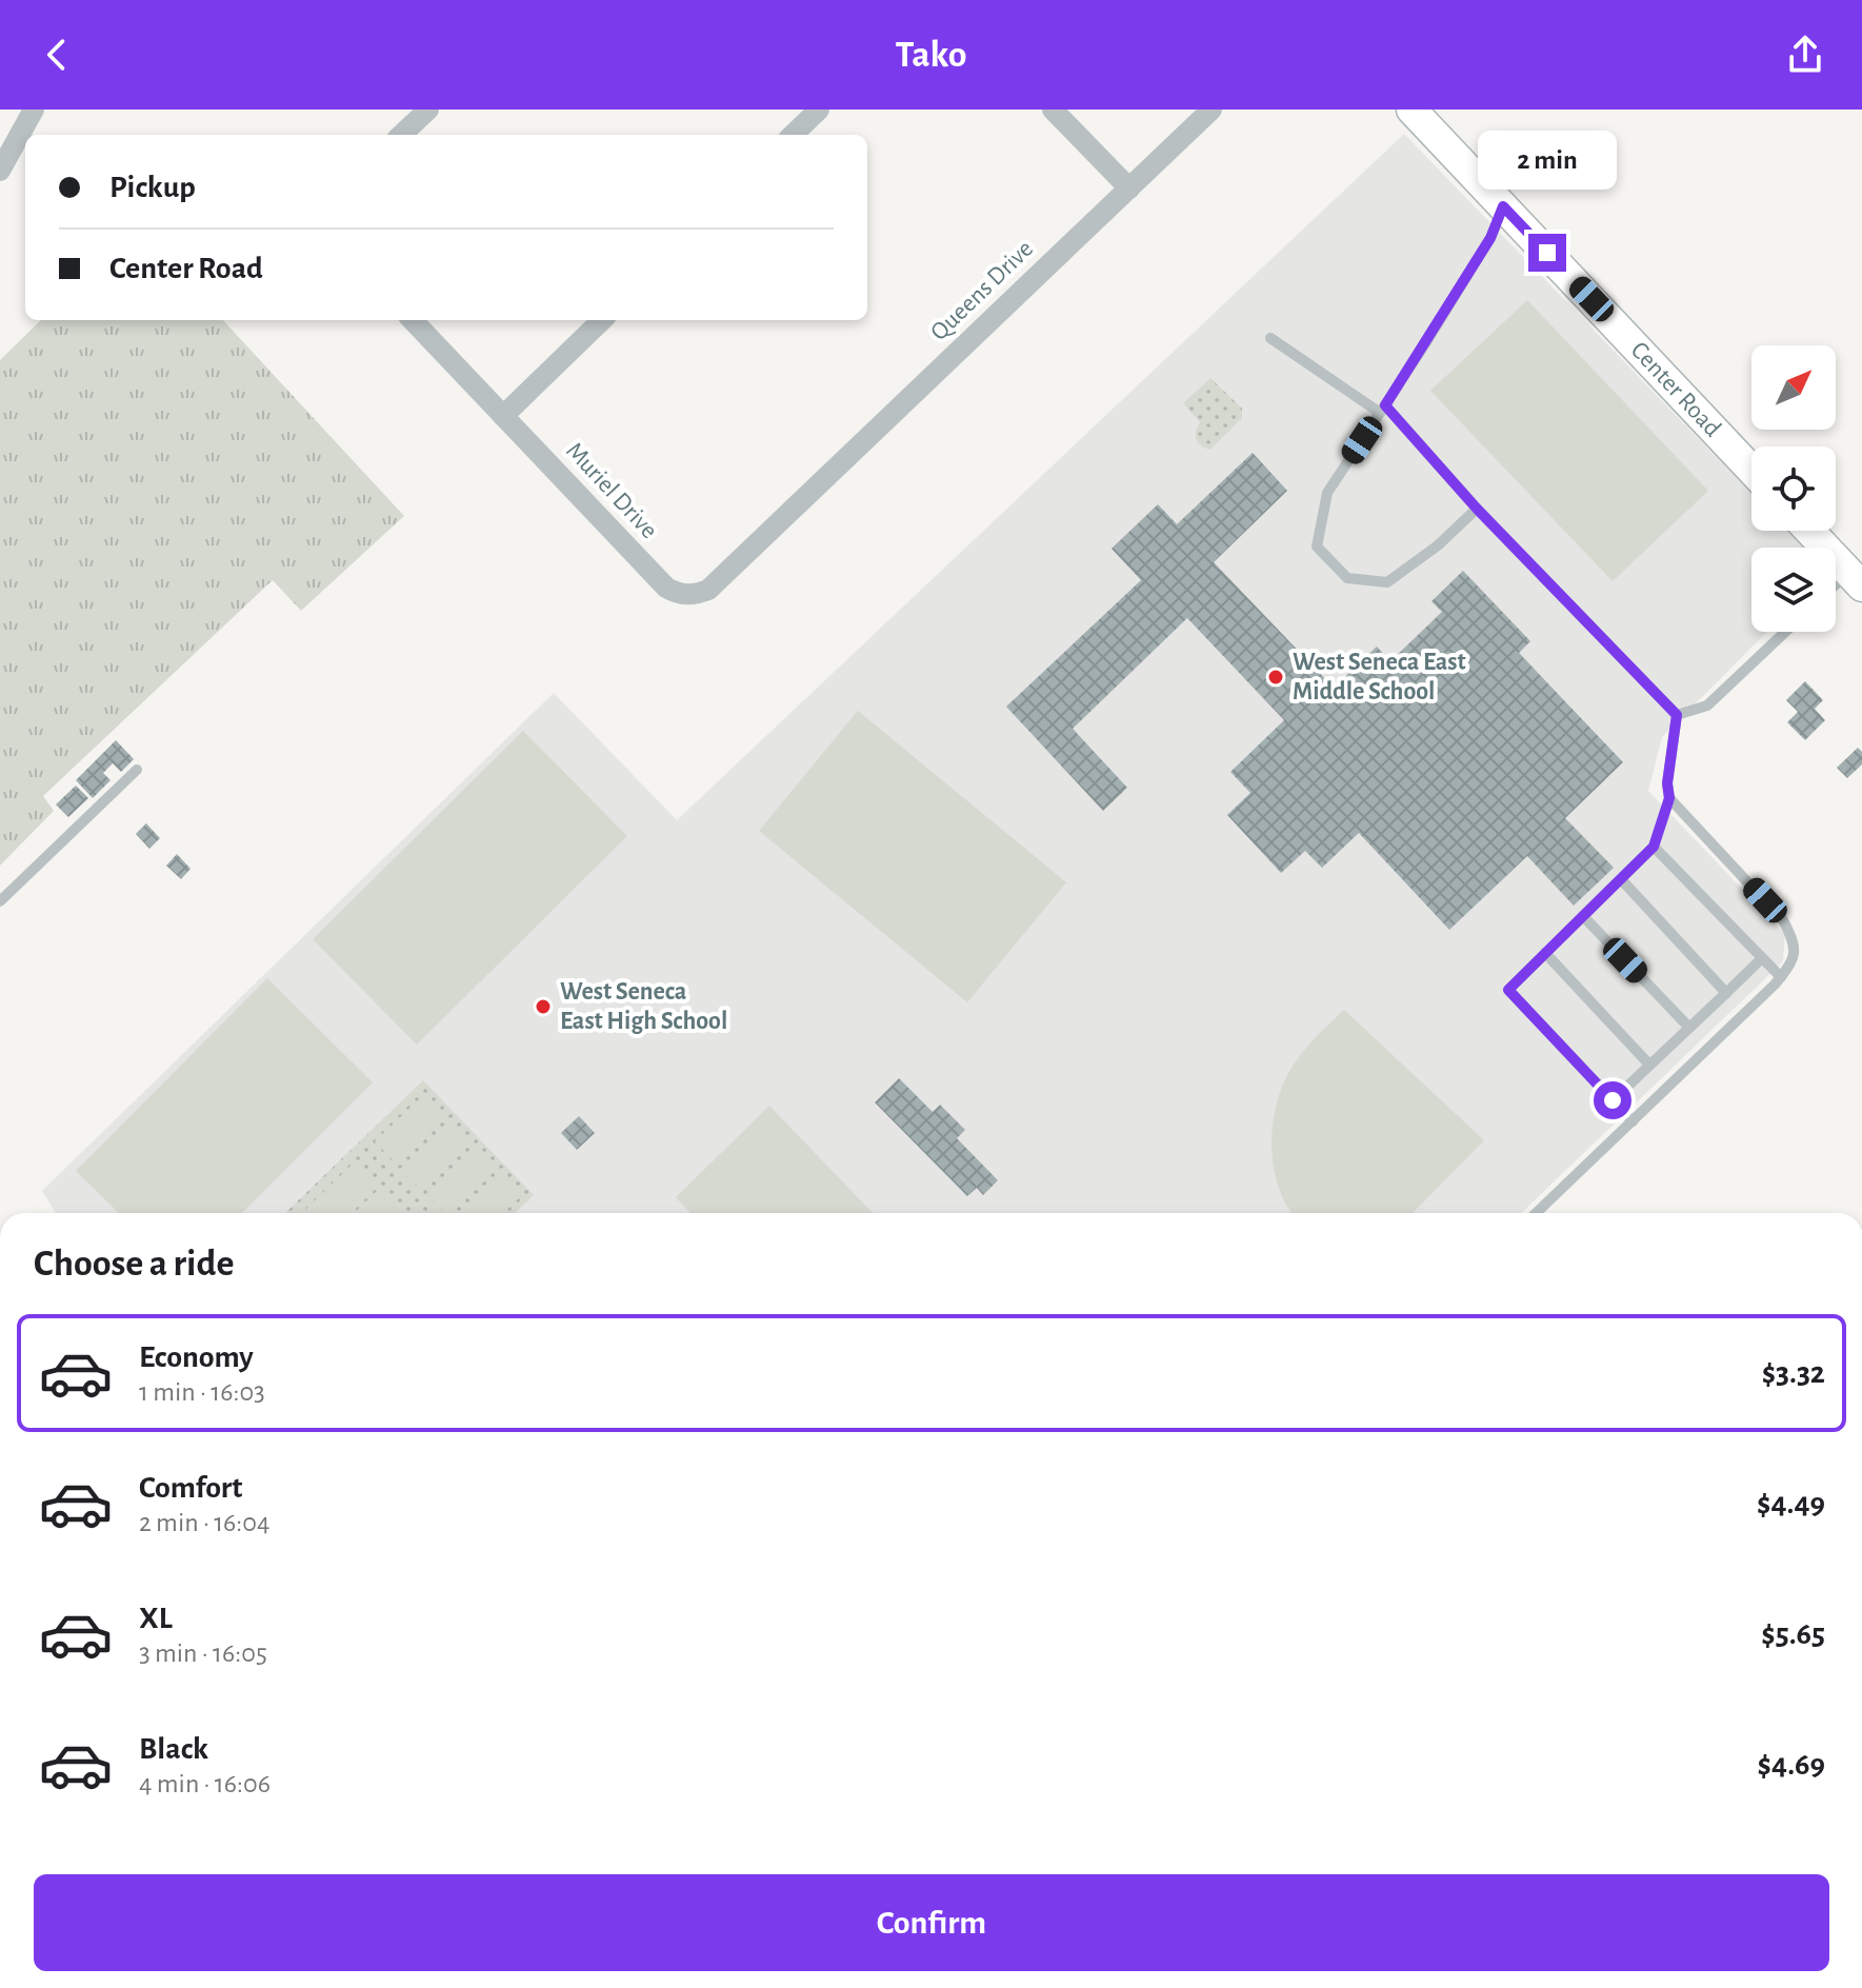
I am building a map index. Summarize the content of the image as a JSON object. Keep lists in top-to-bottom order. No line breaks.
{"streets":{"main road":["Center Road"],"street":["Queens Drive","Muriel Drive"]},"crossings":[["Queens Drive","Muriel Drive"]],"places":["West Seneca East Middle School","West Seneca East High School"],"north":"top right","page":{"header":"Tako","bubble":"2 min","banner":["Pickup","Center Road"],"heading":"Choose a ride","list":[{"name":"Economy","note":"1 min · 16:03","value":"$3.32"},{"name":"Comfort","note":"2 min · 16:04","value":"$4.49"},{"name":"XL","note":"3 min · 16:05","value":"$5.65"},{"name":"Black","note":"4 min · 16:06","value":"$4.69"}],"buttons":"Confirm"}}
